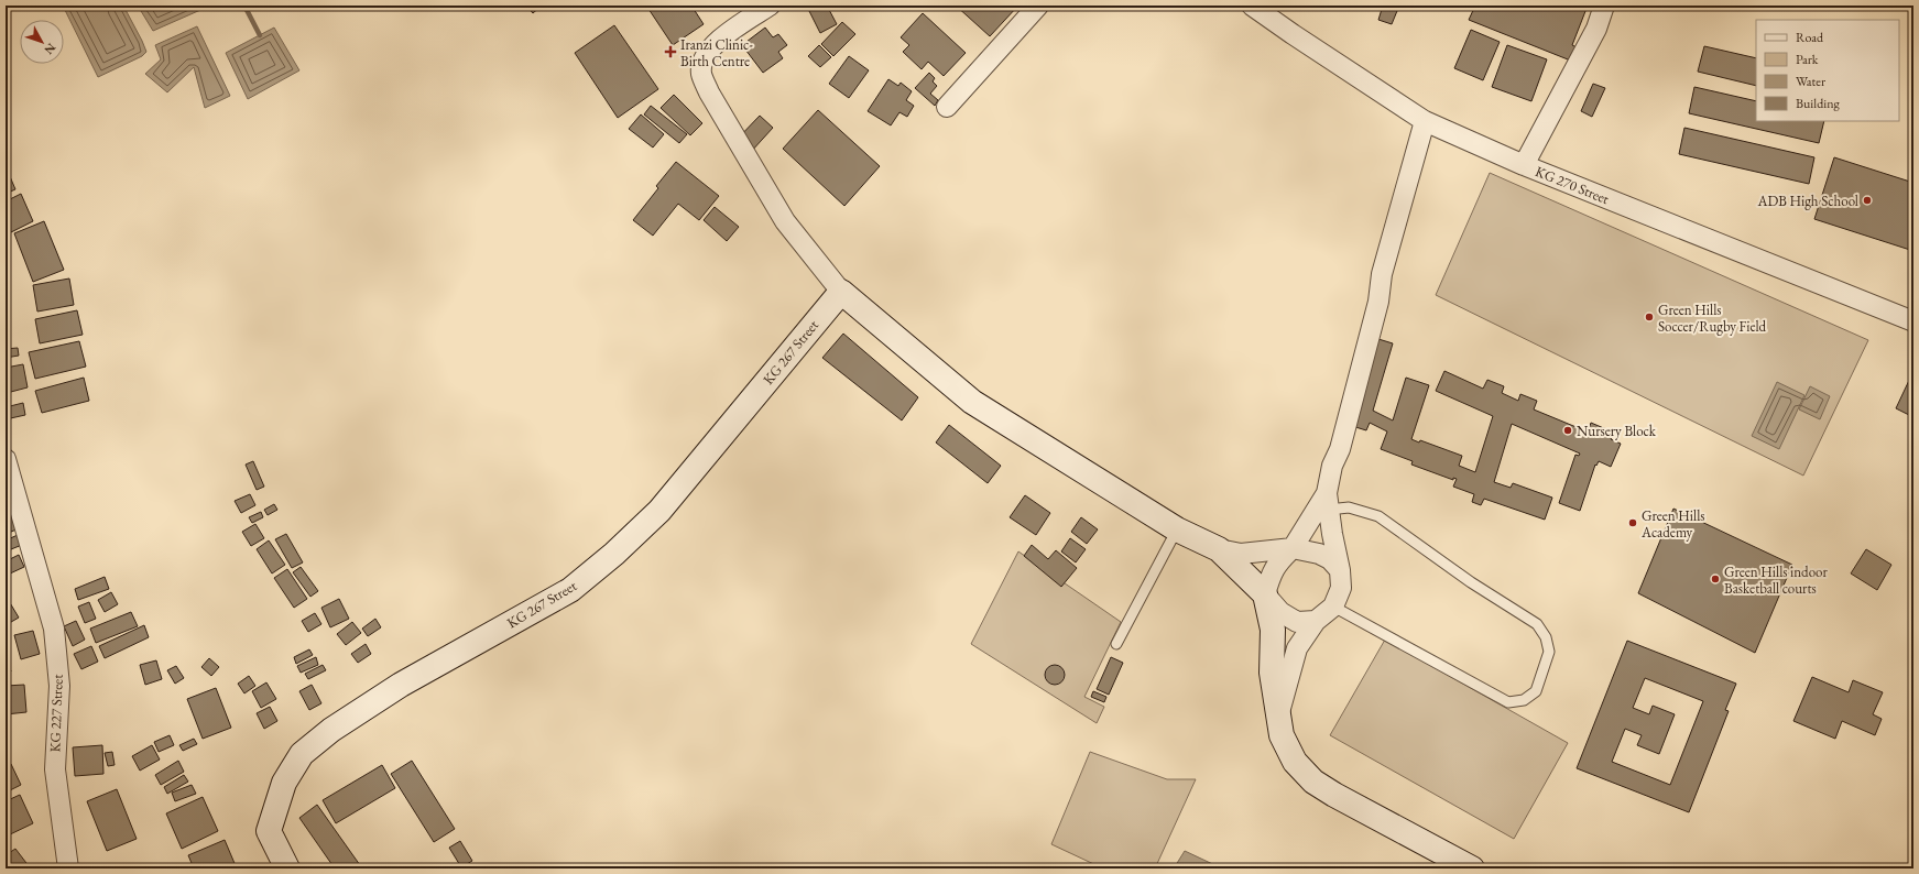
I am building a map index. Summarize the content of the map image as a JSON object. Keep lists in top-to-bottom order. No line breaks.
{"streets":{"street":["KG 270 Street","KG 267 Street","KG 227 Street"]},"places":{"health":["Iranzi Clinic- Birth Centre"],"other":["ADB High School","Green Hills Soccer/Rugby Field","Nursery Block","Green Hills Academy","Green Hills indoor Basketball courts"]},"legend":["Road","Park","Water","Building"],"north":"bottom right"}
